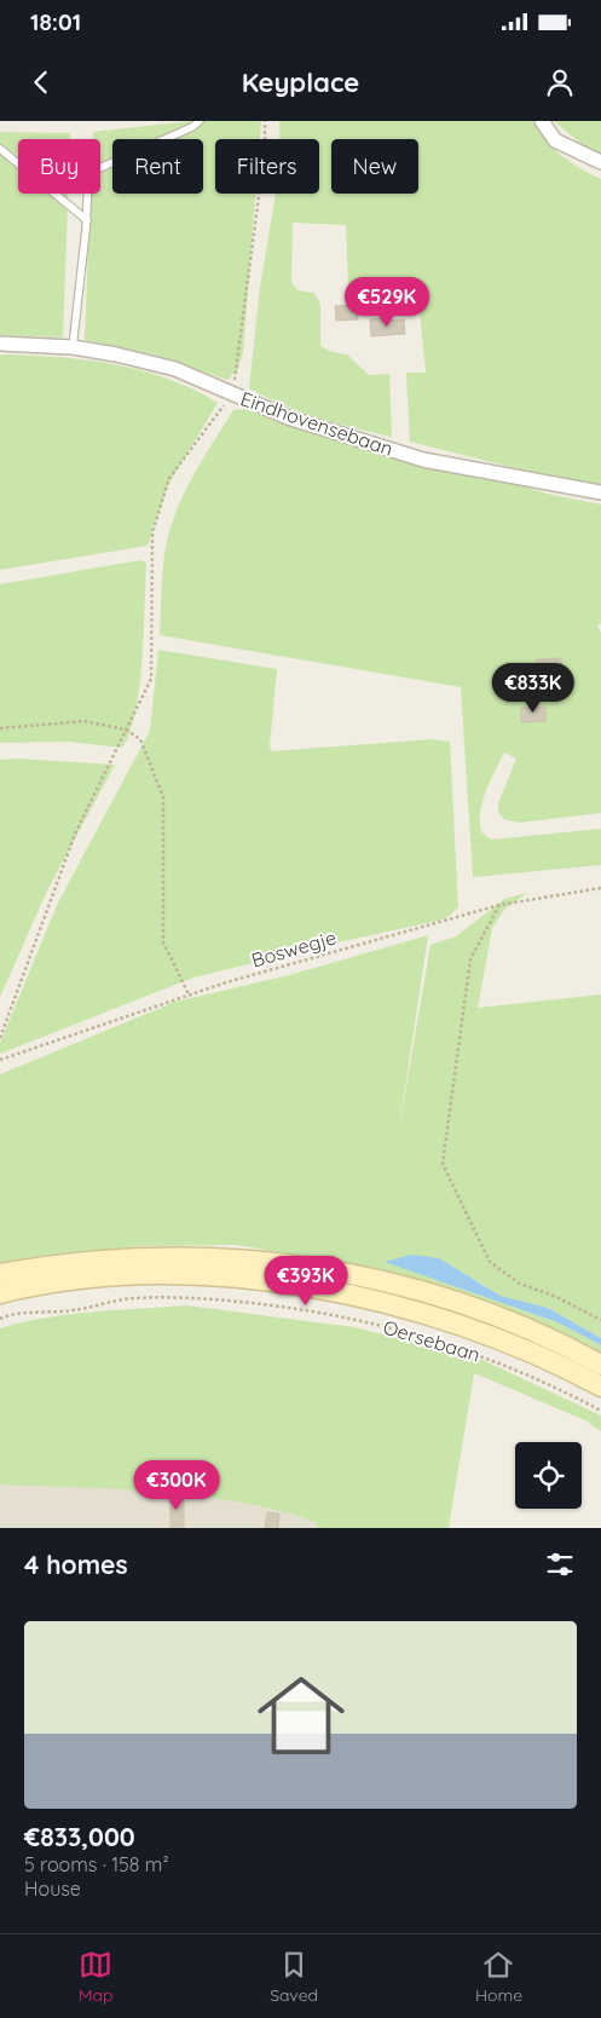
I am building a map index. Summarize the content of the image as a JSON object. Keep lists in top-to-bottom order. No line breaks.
{"streets":{"main road":["Oersebaan"],"street":["Eindhovensebaan"],"path":["Boswegje"]},"page":{"status":"18:01","header":"Keyplace","chip":["Buy","Rent","Filters","New"],"price":["€529K","€833K","€393K","€300K"],"heading":"4 homes","list":[{"name":"€833,000","note":"5 rooms · 158 m² · House"}],"tabs":["Map","Saved","Home"]}}
